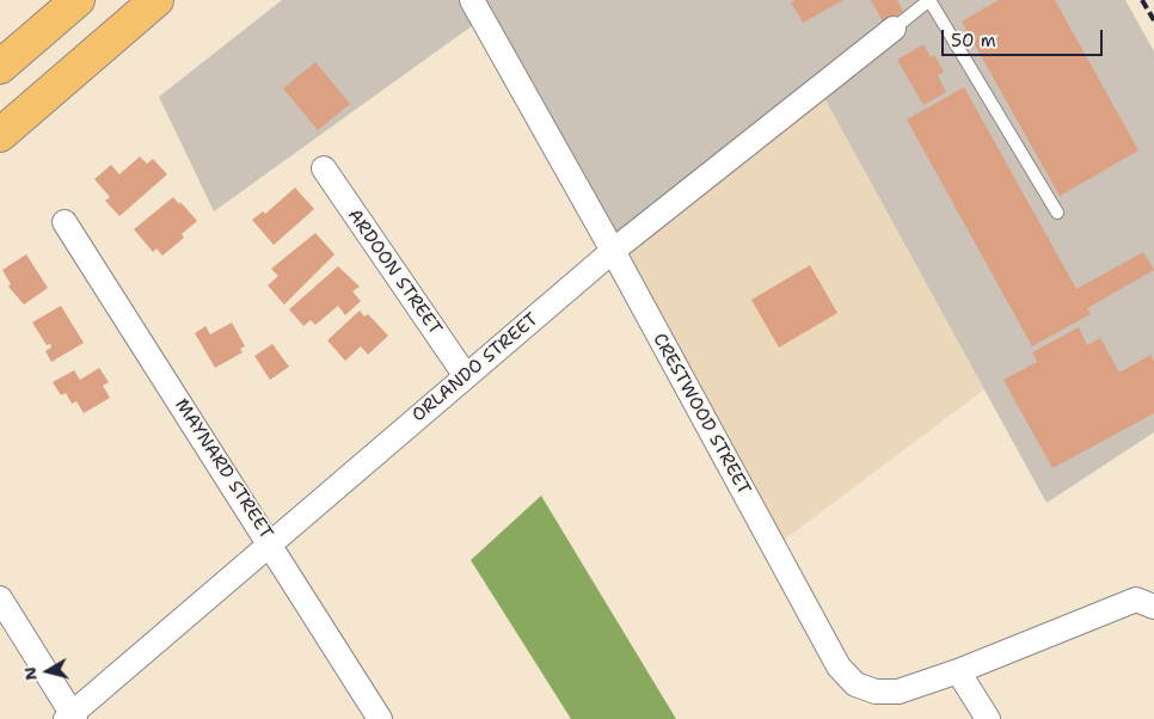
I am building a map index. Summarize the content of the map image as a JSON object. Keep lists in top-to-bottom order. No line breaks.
{"streets":{"street":["ARDOON STREET","ORLANDO STREET","CRESTWOOD STREET","MAYNARD STREET"]},"crossings":[["ARDOON STREET","ORLANDO STREET"],["ORLANDO STREET","CRESTWOOD STREET"],["ORLANDO STREET","MAYNARD STREET"]],"scale_bar":"50 m","north":"left"}
